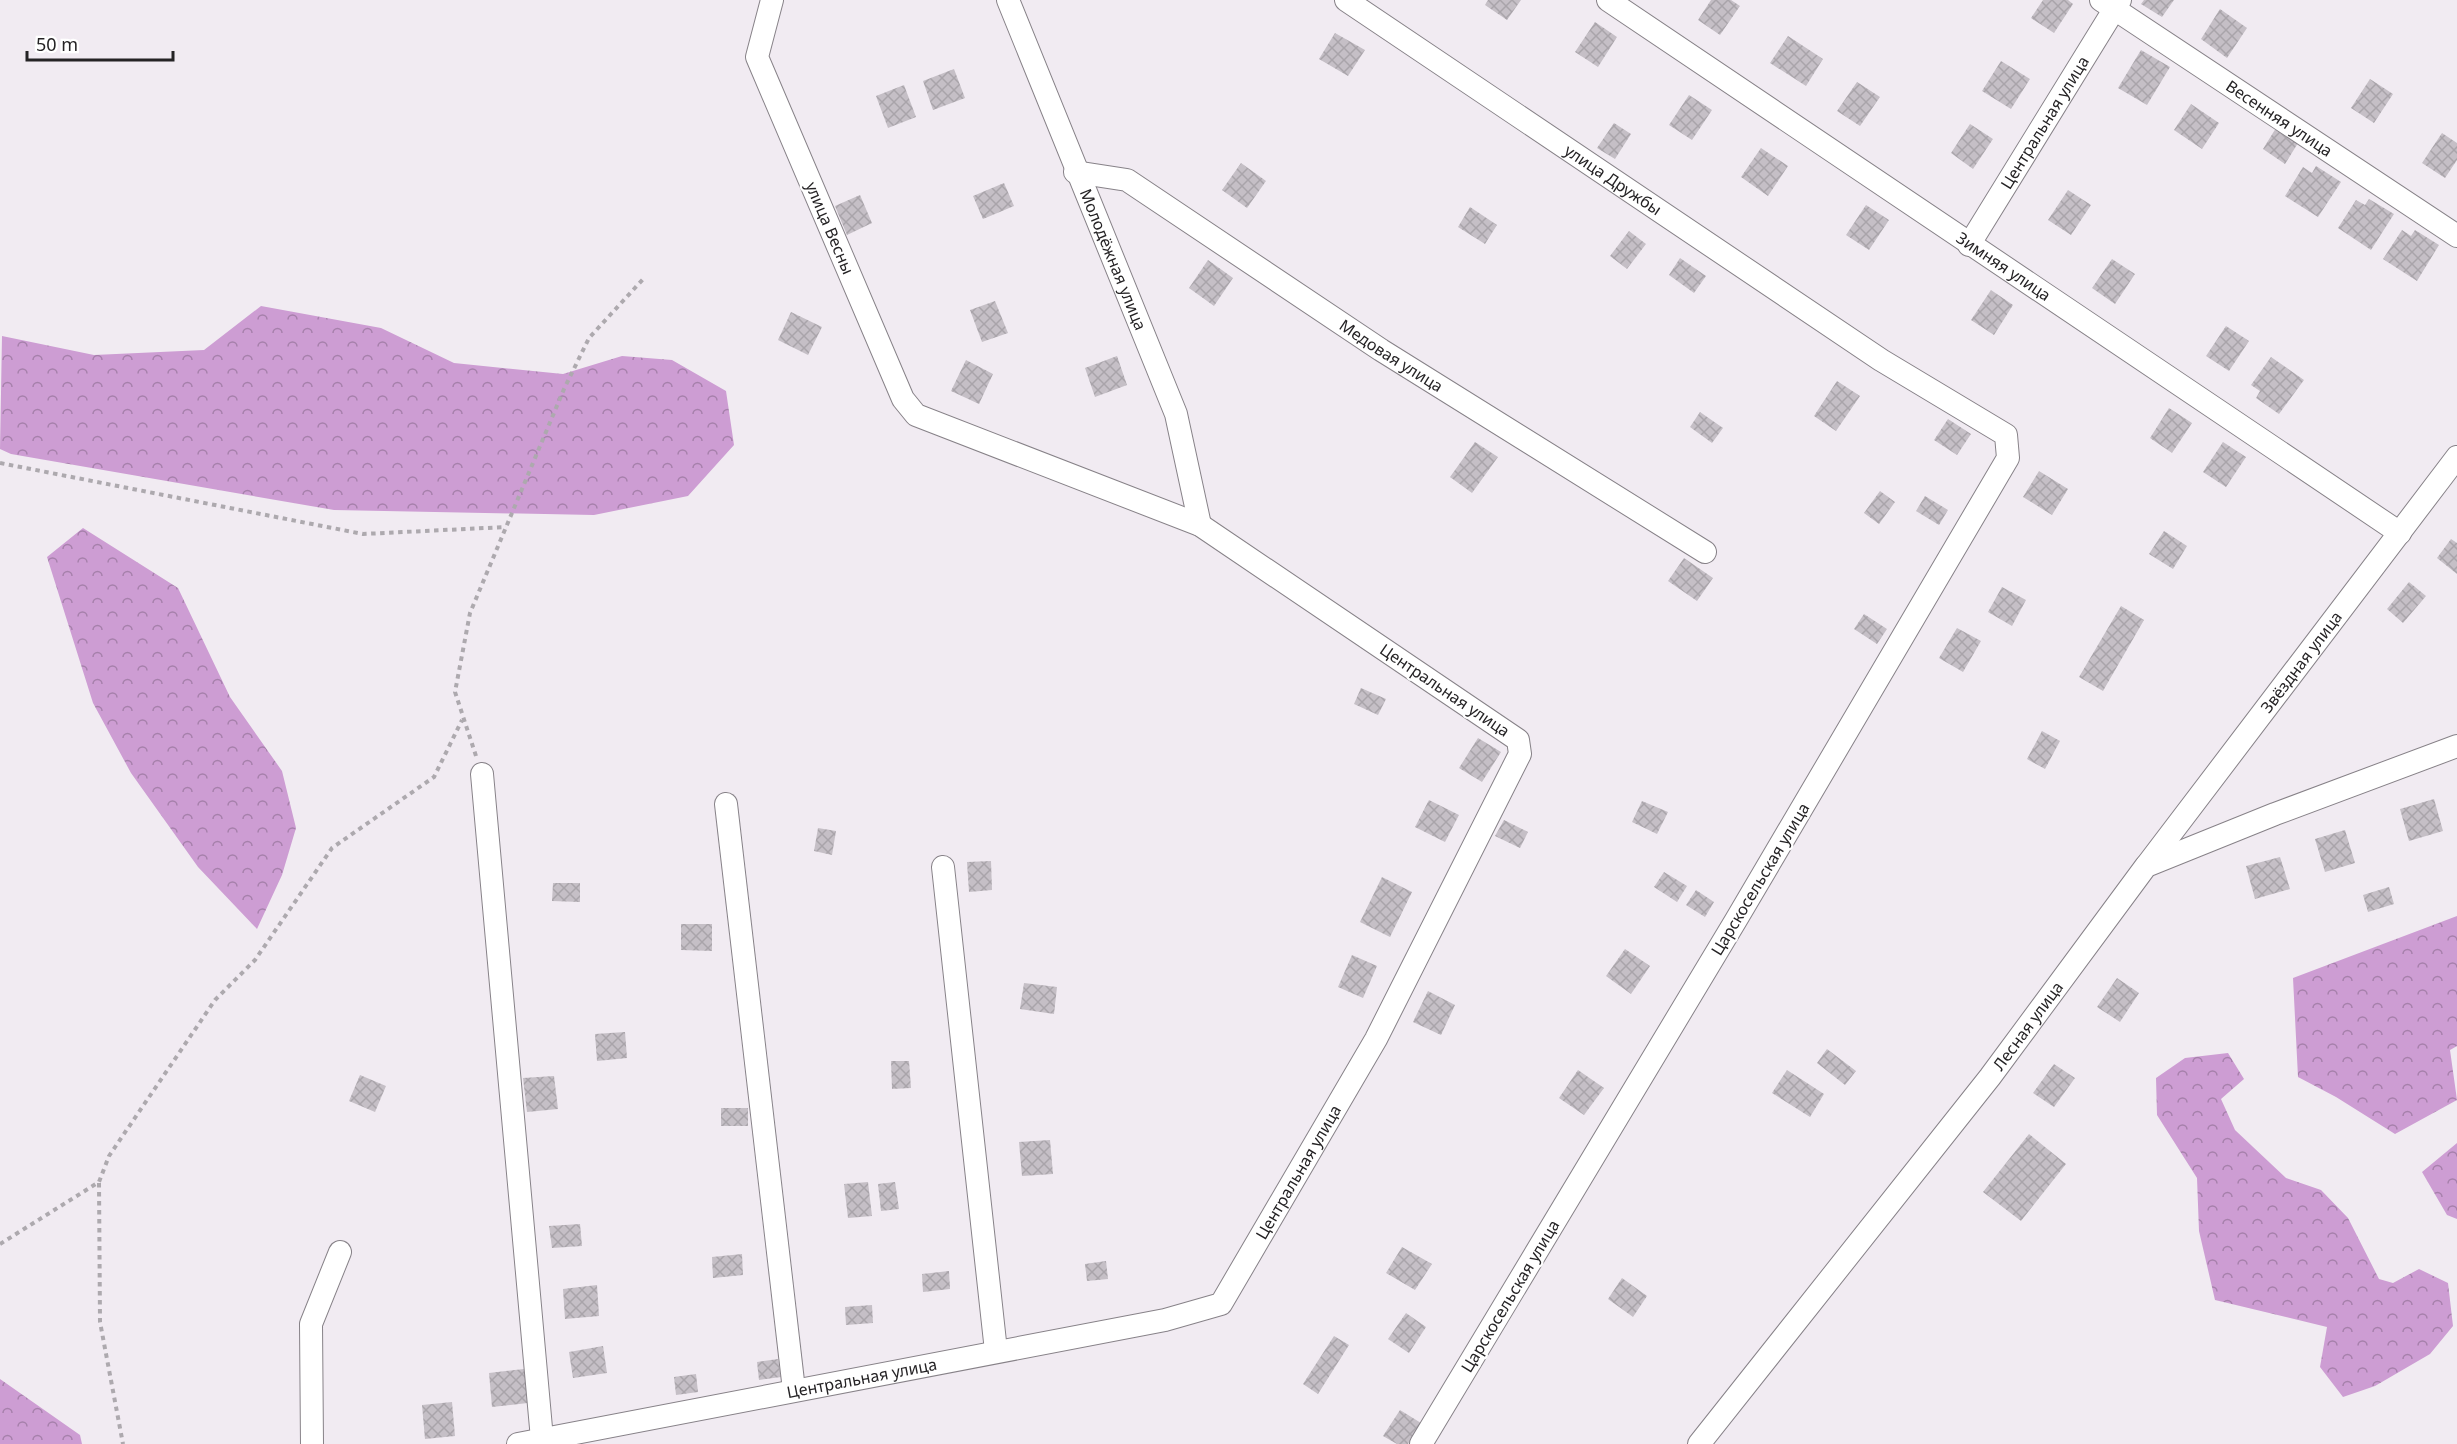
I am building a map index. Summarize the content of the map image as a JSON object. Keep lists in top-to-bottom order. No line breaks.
{"streets":{"street":["Весенняя улица","Центральная улица","улица Дружбы","улица Весны","Молодёжная улица","Зимняя улица","Медовая улица","Звёздная улица","Царскосельская улица","Лесная улица"]},"crossings":[["Весенняя улица","Центральная улица"],["Центральная улица","улица Весны"],["Центральная улица","Молодёжная улица"],["Центральная улица","Зимняя улица"],["улица Дружбы","Царскосельская улица"],["Молодёжная улица","Медовая улица"],["Зимняя улица","Звёздная улица"],["Звёздная улица","Лесная улица"]],"scale_bar":"50 m"}
